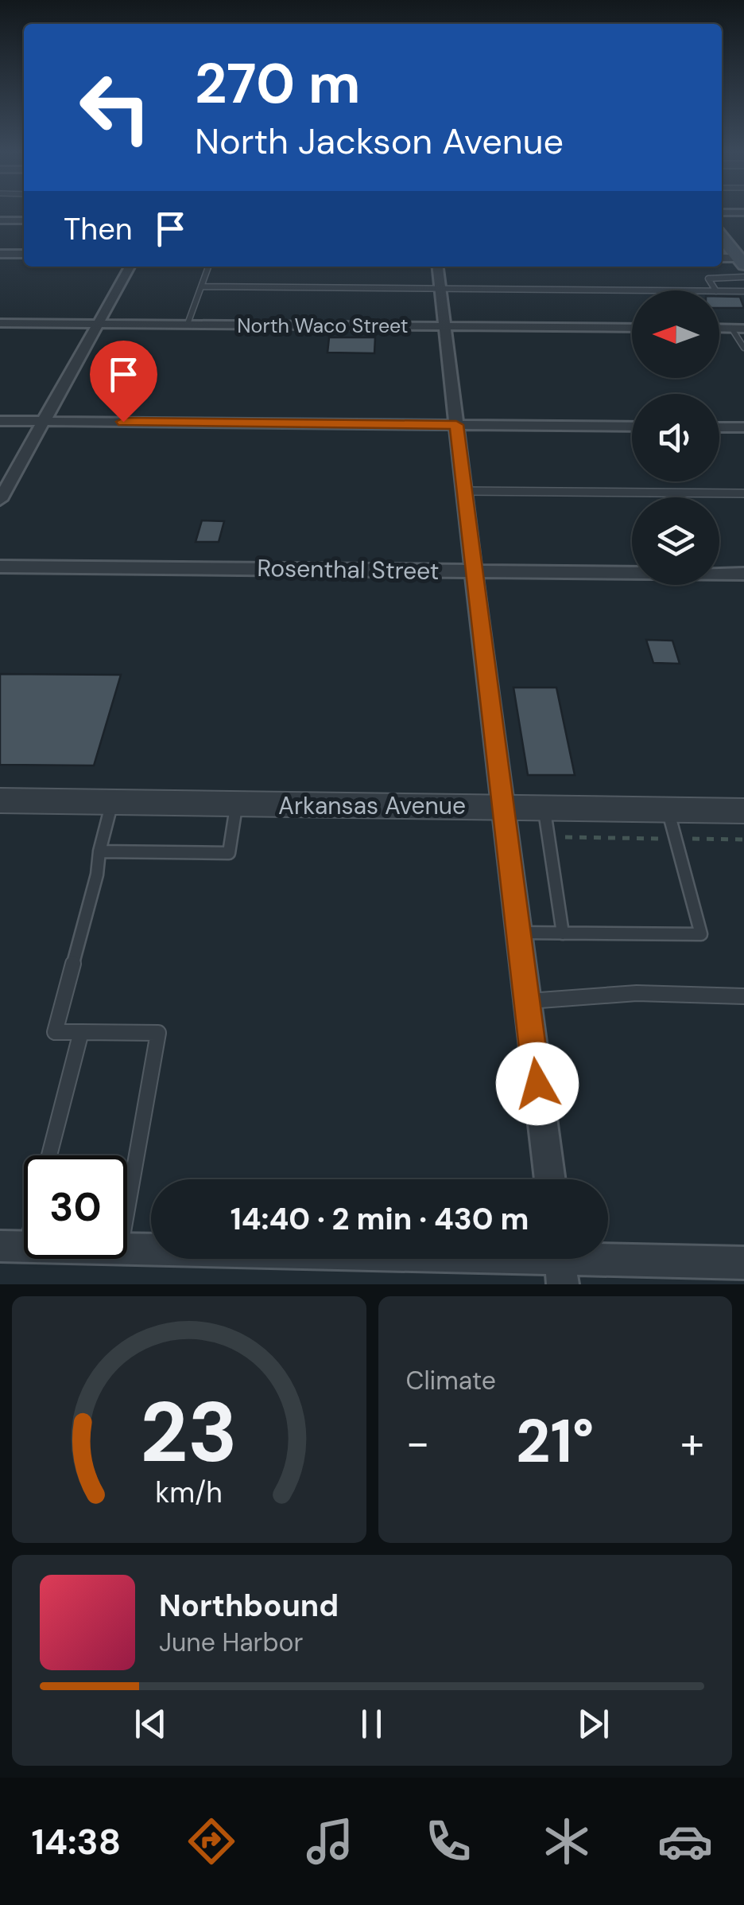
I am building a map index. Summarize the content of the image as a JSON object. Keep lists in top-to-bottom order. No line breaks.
{"streets":{"street":["North Waco Street","Rosenthal Street","Arkansas Avenue"]},"north":"left","page":{"turn":["270 m","North Jackson Avenue"],"then":"Then","limit":"30","trip":"14:40 · 2 min · 430 m","tile":"Climate","heat":["−","21°","+"],"song":["Northbound","June Harbor"],"tabs":"14:38","gauge":["23","km/h"]}}
